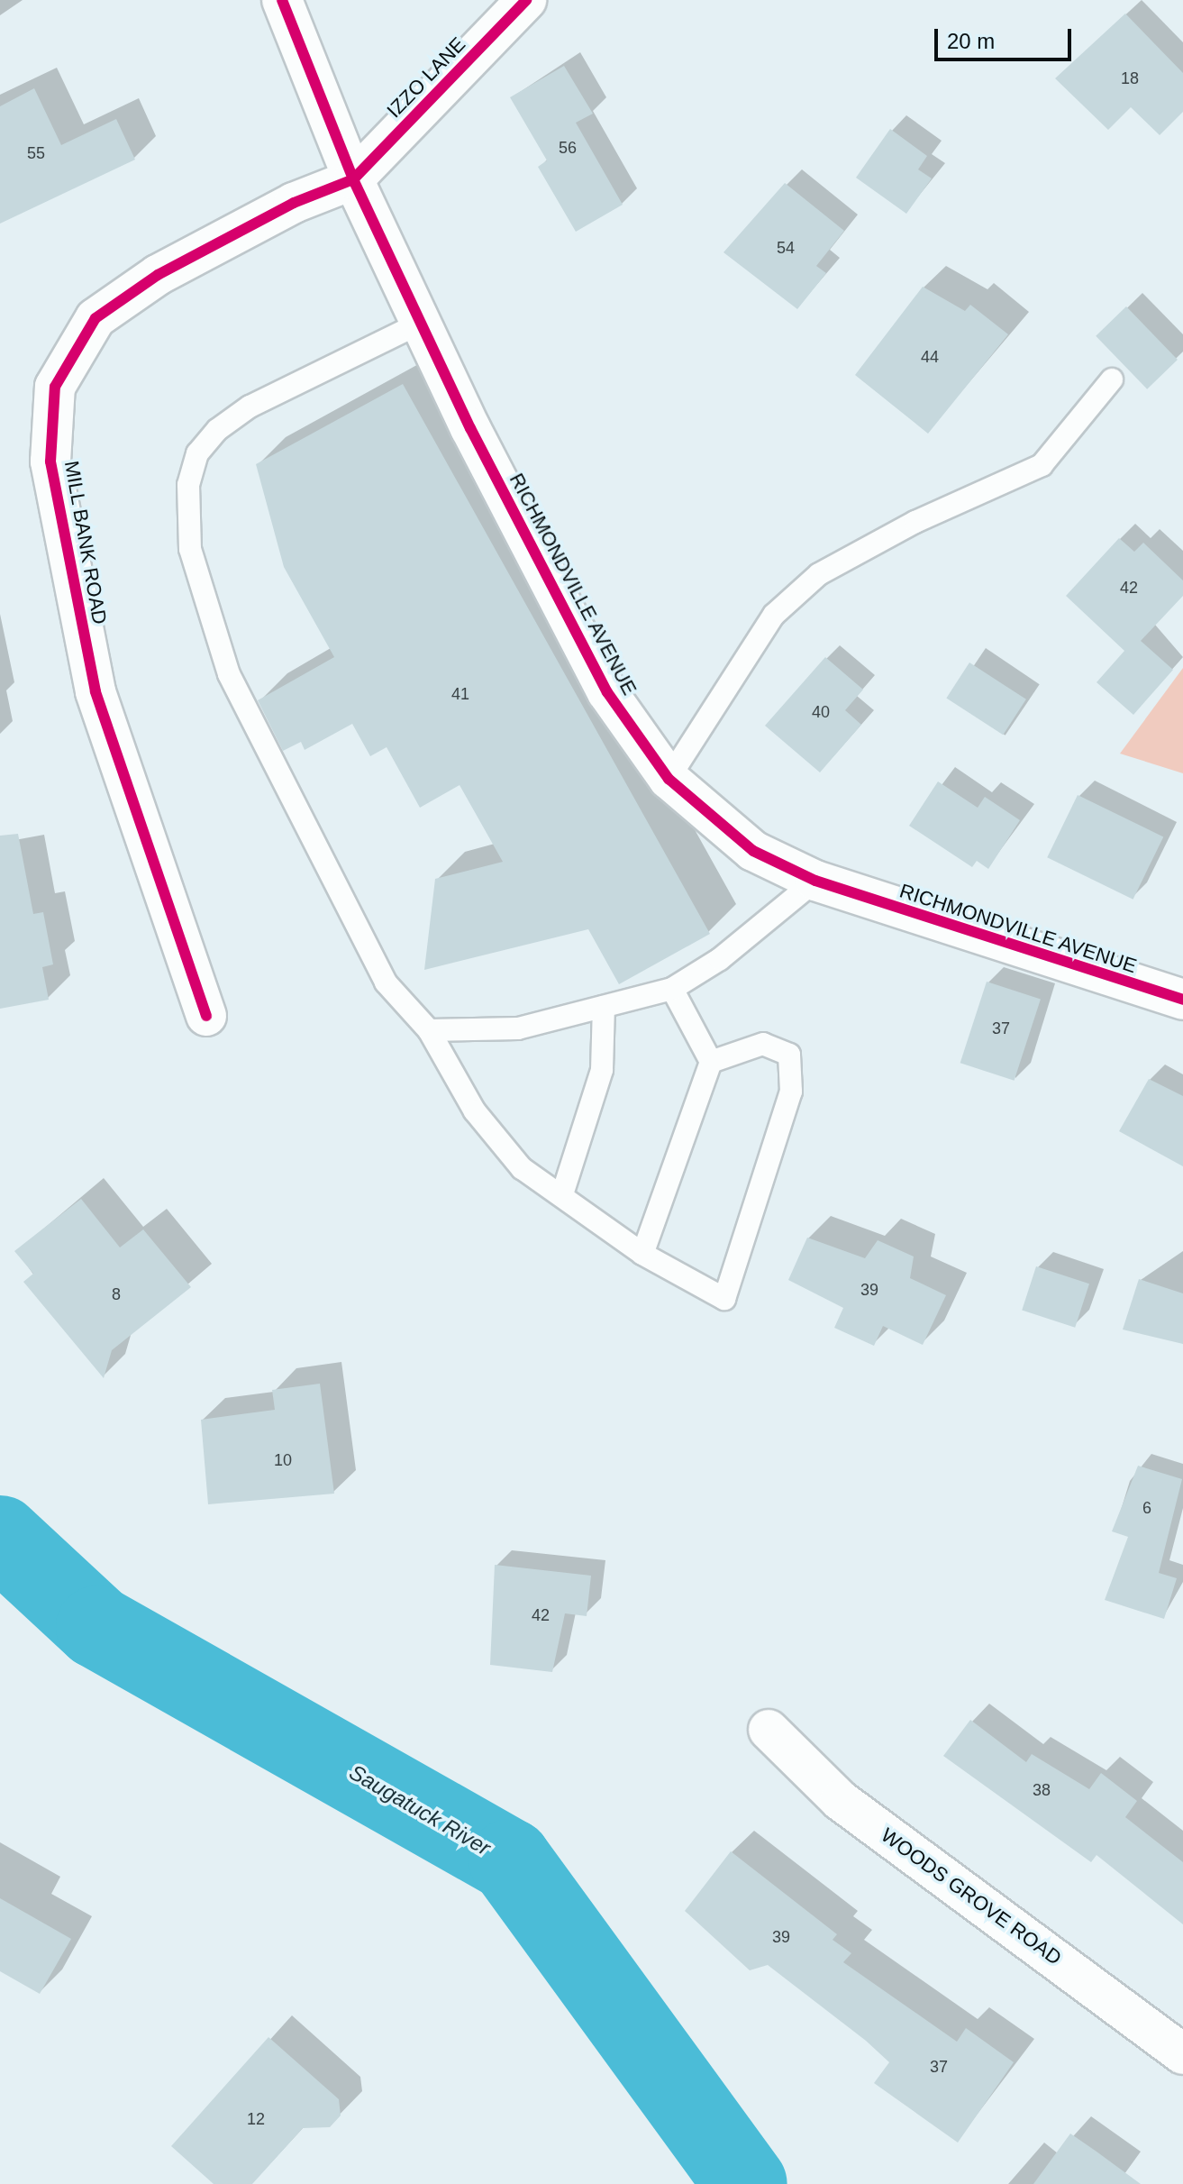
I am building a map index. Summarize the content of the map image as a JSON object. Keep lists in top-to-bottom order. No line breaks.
{"streets":{"street":["IZZO LANE","MILL BANK ROAD","RICHMONDVILLE AVENUE","WOODS GROVE ROAD"]},"crossings":[["IZZO LANE","MILL BANK ROAD"],["IZZO LANE","RICHMONDVILLE AVENUE"],["MILL BANK ROAD","RICHMONDVILLE AVENUE"]],"water":["Saugatuck River"],"house_numbers":["18","56","55","54","44","42","41","40","37","39","8","10","6","42","38","39","37","12"],"scale_bar":"20 m"}
